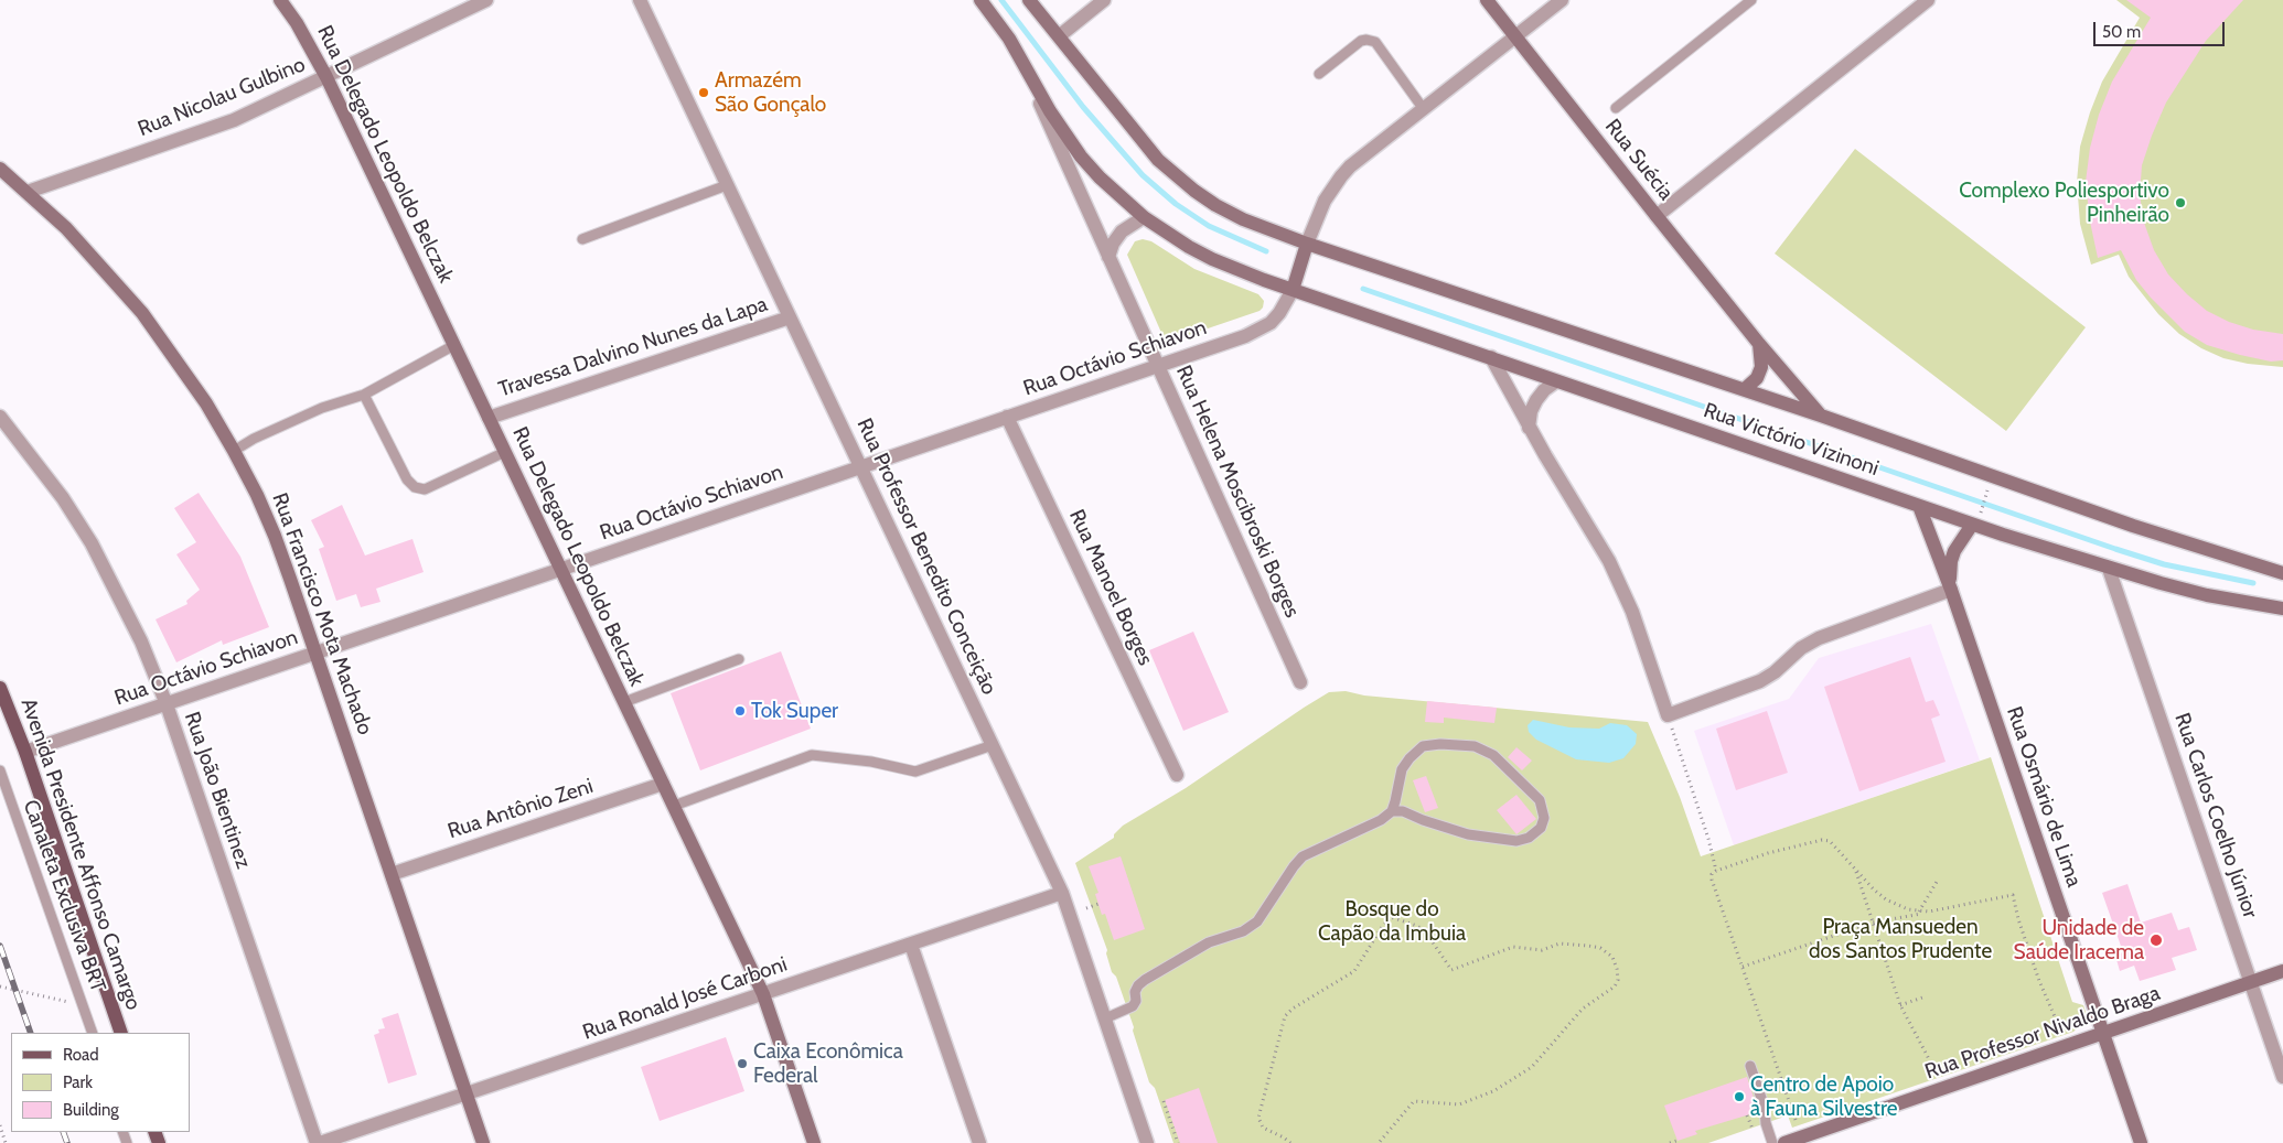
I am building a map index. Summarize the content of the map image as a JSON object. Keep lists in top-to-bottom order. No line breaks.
{"streets":{"main road":["Avenida Presidente Affonso Camargo"],"street":["Rua Nicolau Gulbino","Rua Delegado Leopoldo Belczak","Rua Suécia","Travessa Dalvino Nunes da Lapa","Rua Octávio Schiavon","Rua Victório Vizinoni","Rua Helena Moscibroski Borges","Rua Professor Benedito Conceição","Rua Manoel Borges","Rua Francisco Mota Machado","Rua João Bientinez","Rua Osmário de Lima","Rua Antônio Zeni","Rua Carlos Coelho Júnior","Rua Ronald José Carboni","Rua Professor Nivaldo Braga"],"lane":["Canaleta Exclusiva BRT"]},"crossings":[["Rua Nicolau Gulbino","Rua Delegado Leopoldo Belczak"],["Rua Nicolau Gulbino","Rua Francisco Mota Machado"],["Rua Delegado Leopoldo Belczak","Travessa Dalvino Nunes da Lapa"],["Rua Delegado Leopoldo Belczak","Rua Octávio Schiavon"],["Rua Delegado Leopoldo Belczak","Rua Antônio Zeni"],["Rua Delegado Leopoldo Belczak","Rua Ronald José Carboni"],["Rua Suécia","Rua Victório Vizinoni"],["Travessa Dalvino Nunes da Lapa","Rua Professor Benedito Conceição"],["Rua Octávio Schiavon","Rua Victório Vizinoni"],["Rua Octávio Schiavon","Rua Helena Moscibroski Borges"],["Rua Octávio Schiavon","Rua Professor Benedito Conceição"],["Rua Octávio Schiavon","Rua Manoel Borges"],["Rua Octávio Schiavon","Rua Francisco Mota Machado"],["Rua Octávio Schiavon","Rua João Bientinez"],["Rua Octávio Schiavon","Avenida Presidente Affonso Camargo"],["Rua Victório Vizinoni","Rua Helena Moscibroski Borges"],["Rua Victório Vizinoni","Rua Osmário de Lima"],["Rua Victório Vizinoni","Rua Carlos Coelho Júnior"],["Rua Professor Benedito Conceição","Rua Ronald José Carboni"],["Rua Francisco Mota Machado","Rua Antônio Zeni"],["Rua Francisco Mota Machado","Rua Ronald José Carboni"],["Rua João Bientinez","Rua Ronald José Carboni"],["Rua Osmário de Lima","Rua Professor Nivaldo Braga"],["Rua Carlos Coelho Júnior","Rua Professor Nivaldo Braga"]],"parks":["Bosque do Capão da Imbuia","Praça Mansueden dos Santos Prudente"],"places":["Armazém São Gonçalo","Complexo Poliesportivo Pinheirão","Tok Super","Unidade de Saúde Iracema","Caixa Econômica Federal","Centro de Apoio à Fauna Silvestre"],"legend":["Road","Park","Building"],"scale_bar":"50 m"}
